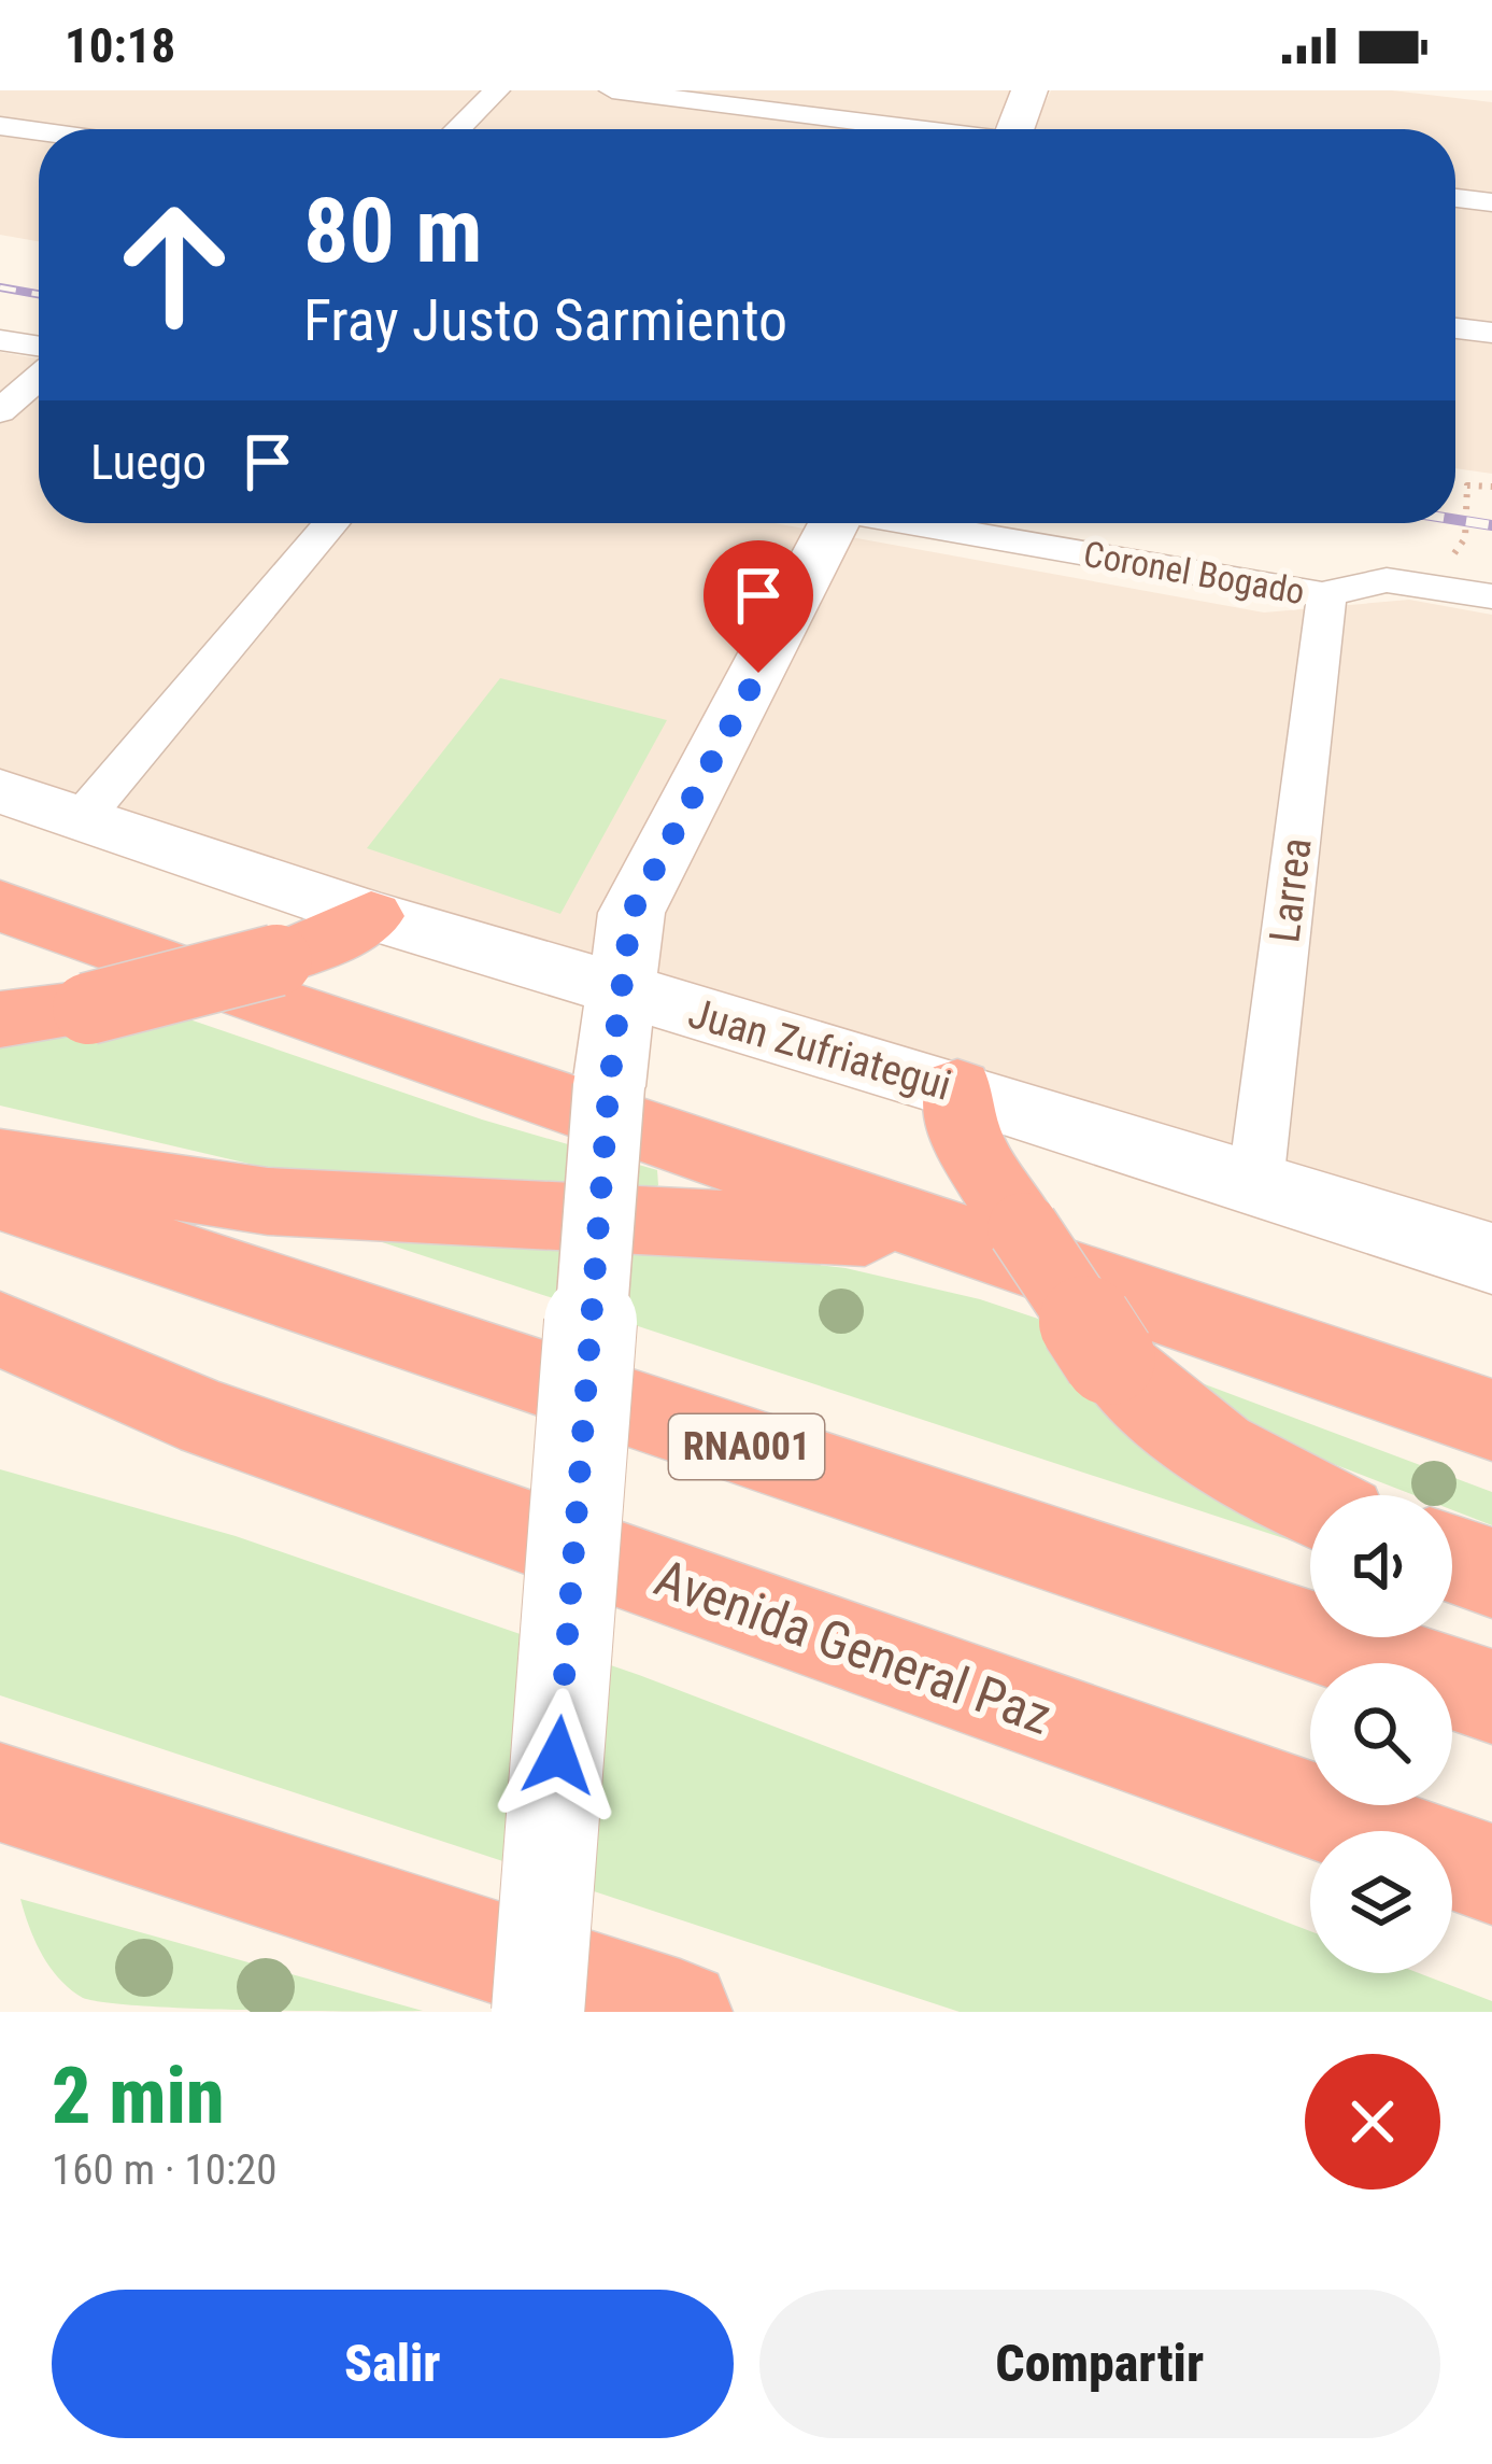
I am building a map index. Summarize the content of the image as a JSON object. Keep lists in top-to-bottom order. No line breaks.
{"streets":{"highway":["RNA001","Avenida General Paz"],"street":["Coronel Bogado","Larrea","Juan Zufriategui"]},"crossings":[["Coronel Bogado","Larrea"],["Larrea","Juan Zufriategui"]],"page":{"status":"10:18","turn":["80 m","Fray Justo Sarmiento"],"then":"Luego","heading":["2 min","160 m · 10:20"],"buttons":["Salir","Compartir"]}}
